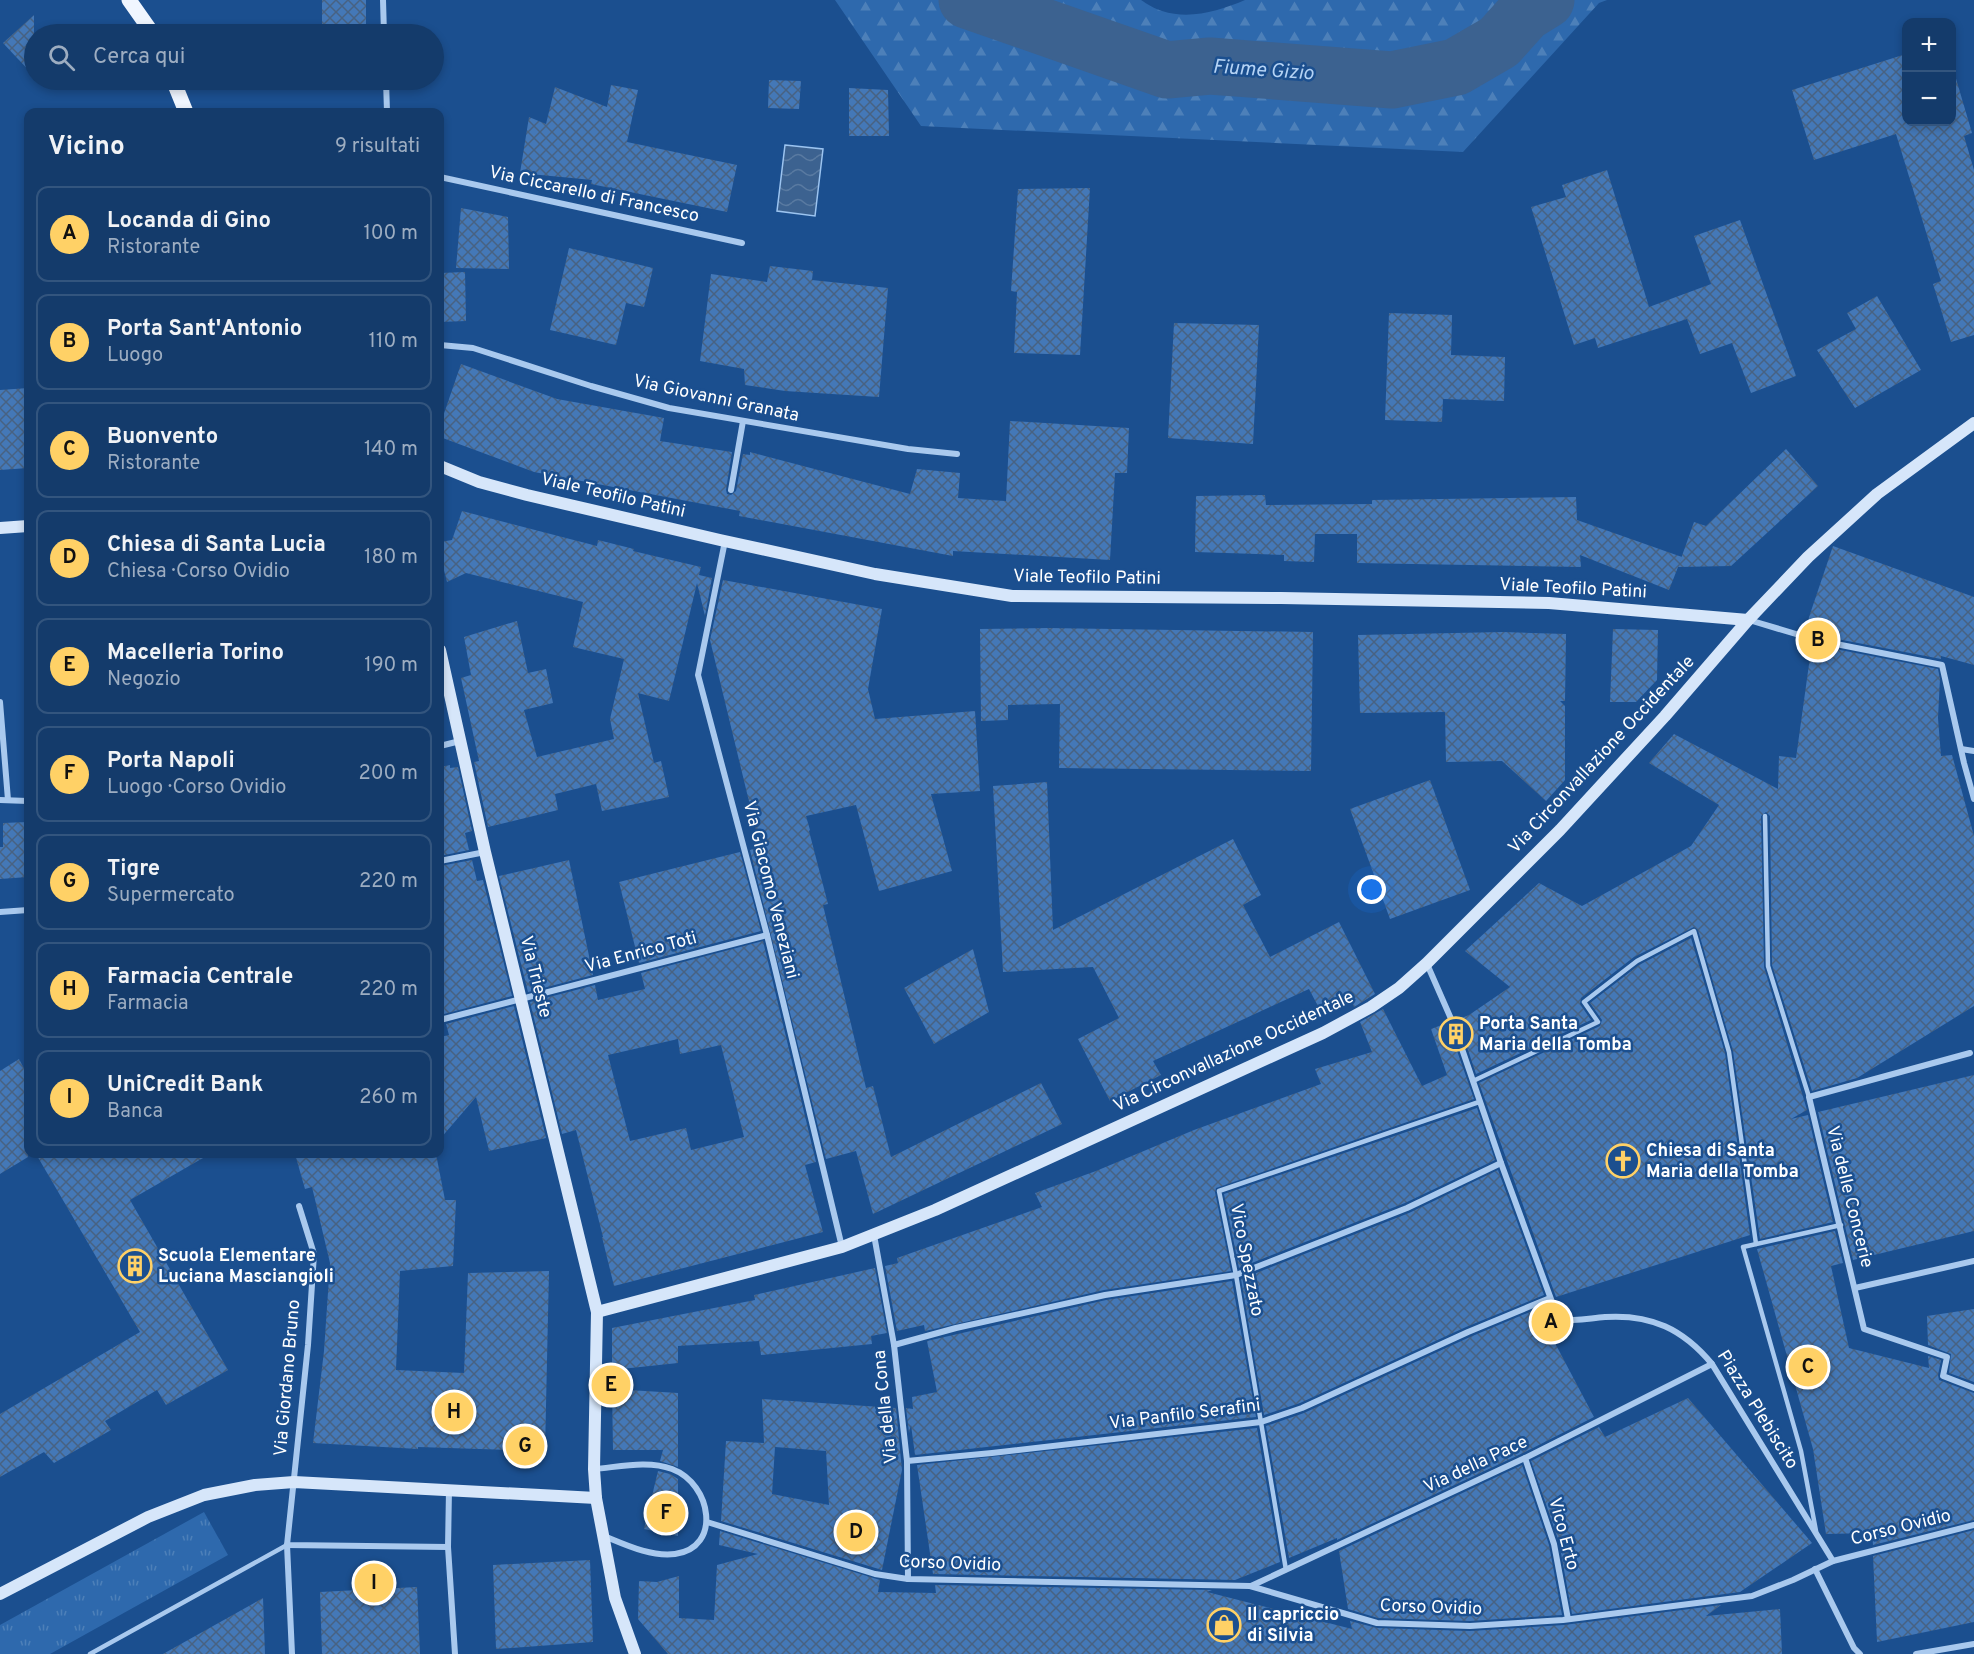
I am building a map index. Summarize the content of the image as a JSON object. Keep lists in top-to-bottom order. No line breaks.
{"streets":{"main road":["Viale Teofilo Patini","Via Circonvallazione Occidentale","Via Trieste"],"street":["Via Ciccarello di Francesco","Via Giovanni Granata","Via Giacomo Veneziani","Via Enrico Toti","Via delle Concerie","Via Giordano Bruno","Via della Cona","Piazza Plebiscito","Via Panfilo Serafini","Via della Pace","Corso Ovidio","Vico Erto"],"lane":["Vico Spezzato"]},"crossings":[["Viale Teofilo Patini","Via Circonvallazione Occidentale"],["Viale Teofilo Patini","Via Giacomo Veneziani"],["Via Circonvallazione Occidentale","Via Giacomo Veneziani"],["Via Circonvallazione Occidentale","Via Trieste"],["Via Circonvallazione Occidentale","Via della Cona"],["Via Giacomo Veneziani","Via Enrico Toti"],["Via Enrico Toti","Via Trieste"],["Vico Spezzato","Via Panfilo Serafini"],["Vico Spezzato","Via della Pace"],["Via della Cona","Via Panfilo Serafini"],["Via della Cona","Corso Ovidio"],["Piazza Plebiscito","Via Panfilo Serafini"],["Piazza Plebiscito","Via della Pace"],["Piazza Plebiscito","Corso Ovidio"],["Via della Pace","Corso Ovidio"],["Via della Pace","Vico Erto"],["Corso Ovidio","Vico Erto"]],"water":["Fiume Gizio"],"places":{"building":["Porta Santa Maria della Tomba","Scuola Elementare Luciana Masciangioli"],"church":["Chiesa di Santa Maria della Tomba"],"shop":["Il capriccio di Silvia"]},"page":{"map_buttons":["+","−"],"search":"Cerca qui","heading":["Vicino","9 risultati"],"list":[{"mark":"A","name":"Locanda di Gino","note":"Ristorante","value":"100 m"},{"mark":"B","name":"Porta Sant'Antonio","note":"Luogo","value":"110 m"},{"mark":"C","name":"Buonvento","note":"Ristorante","value":"140 m"},{"mark":"D","name":"Chiesa di Santa Lucia","note":"Chiesa · Corso Ovidio","value":"180 m"},{"mark":"E","name":"Macelleria Torino","note":"Negozio","value":"190 m"},{"mark":"F","name":"Porta Napoli","note":"Luogo · Corso Ovidio","value":"200 m"},{"mark":"G","name":"Tigre","note":"Supermercato","value":"220 m"},{"mark":"H","name":"Farmacia Centrale","note":"Farmacia","value":"220 m"},{"mark":"I","name":"UniCredit Bank","note":"Banca","value":"260 m"}],"pins":["B","A","C","E","H","G","F","D","I"]}}
